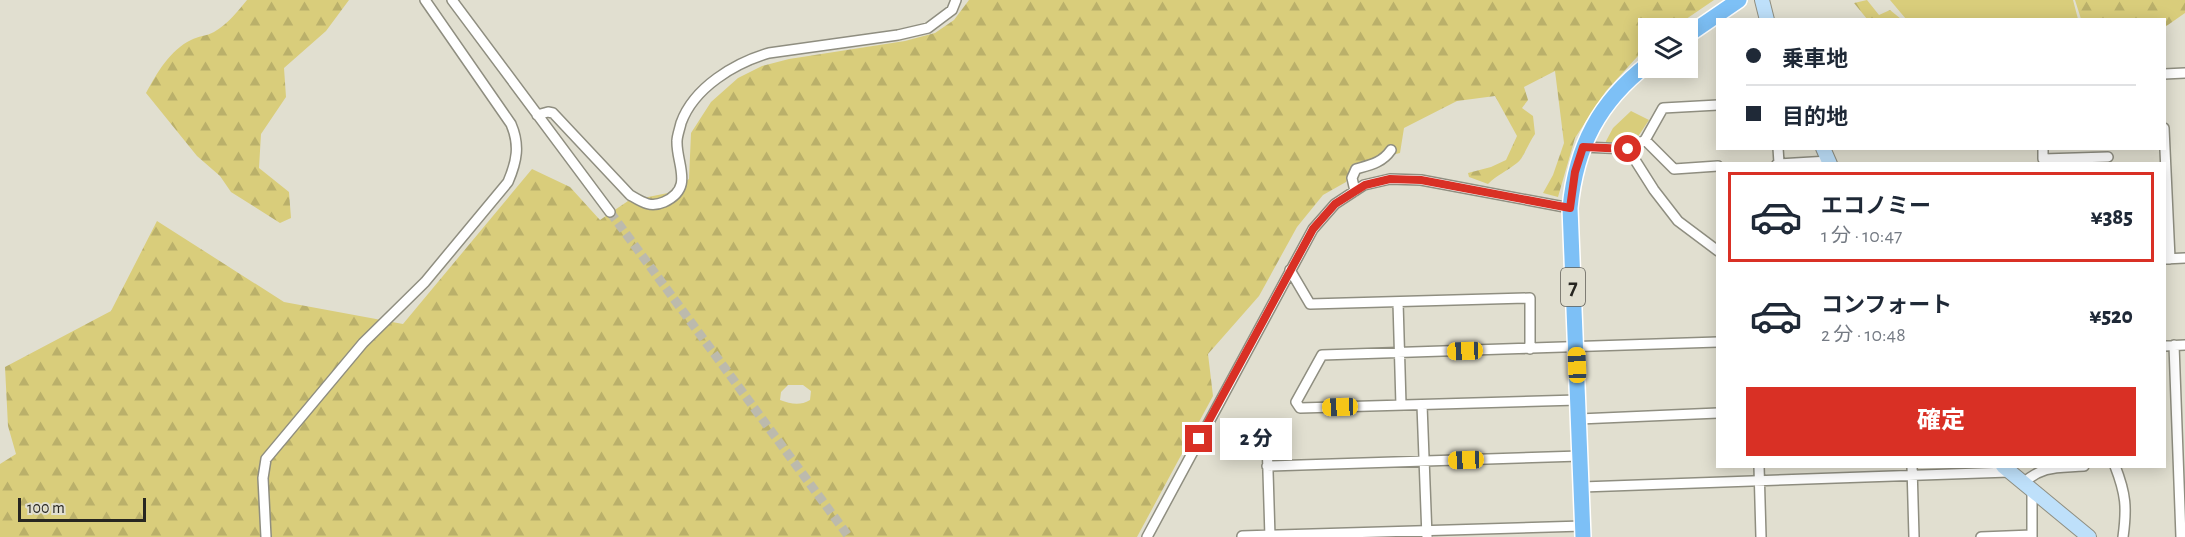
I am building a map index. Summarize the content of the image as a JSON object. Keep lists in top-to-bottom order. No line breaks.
{"streets":{"main road":["7"]},"scale_bar":"100 m","page":{"banner":["乗車地","目的地"],"list":[{"name":"エコノミー","note":"1 分 · 10:47","value":"¥385"},{"name":"コンフォート","note":"2 分 · 10:48","value":"¥520"}],"buttons":"確定","bubble":"2 分","scale":"100 m"}}
